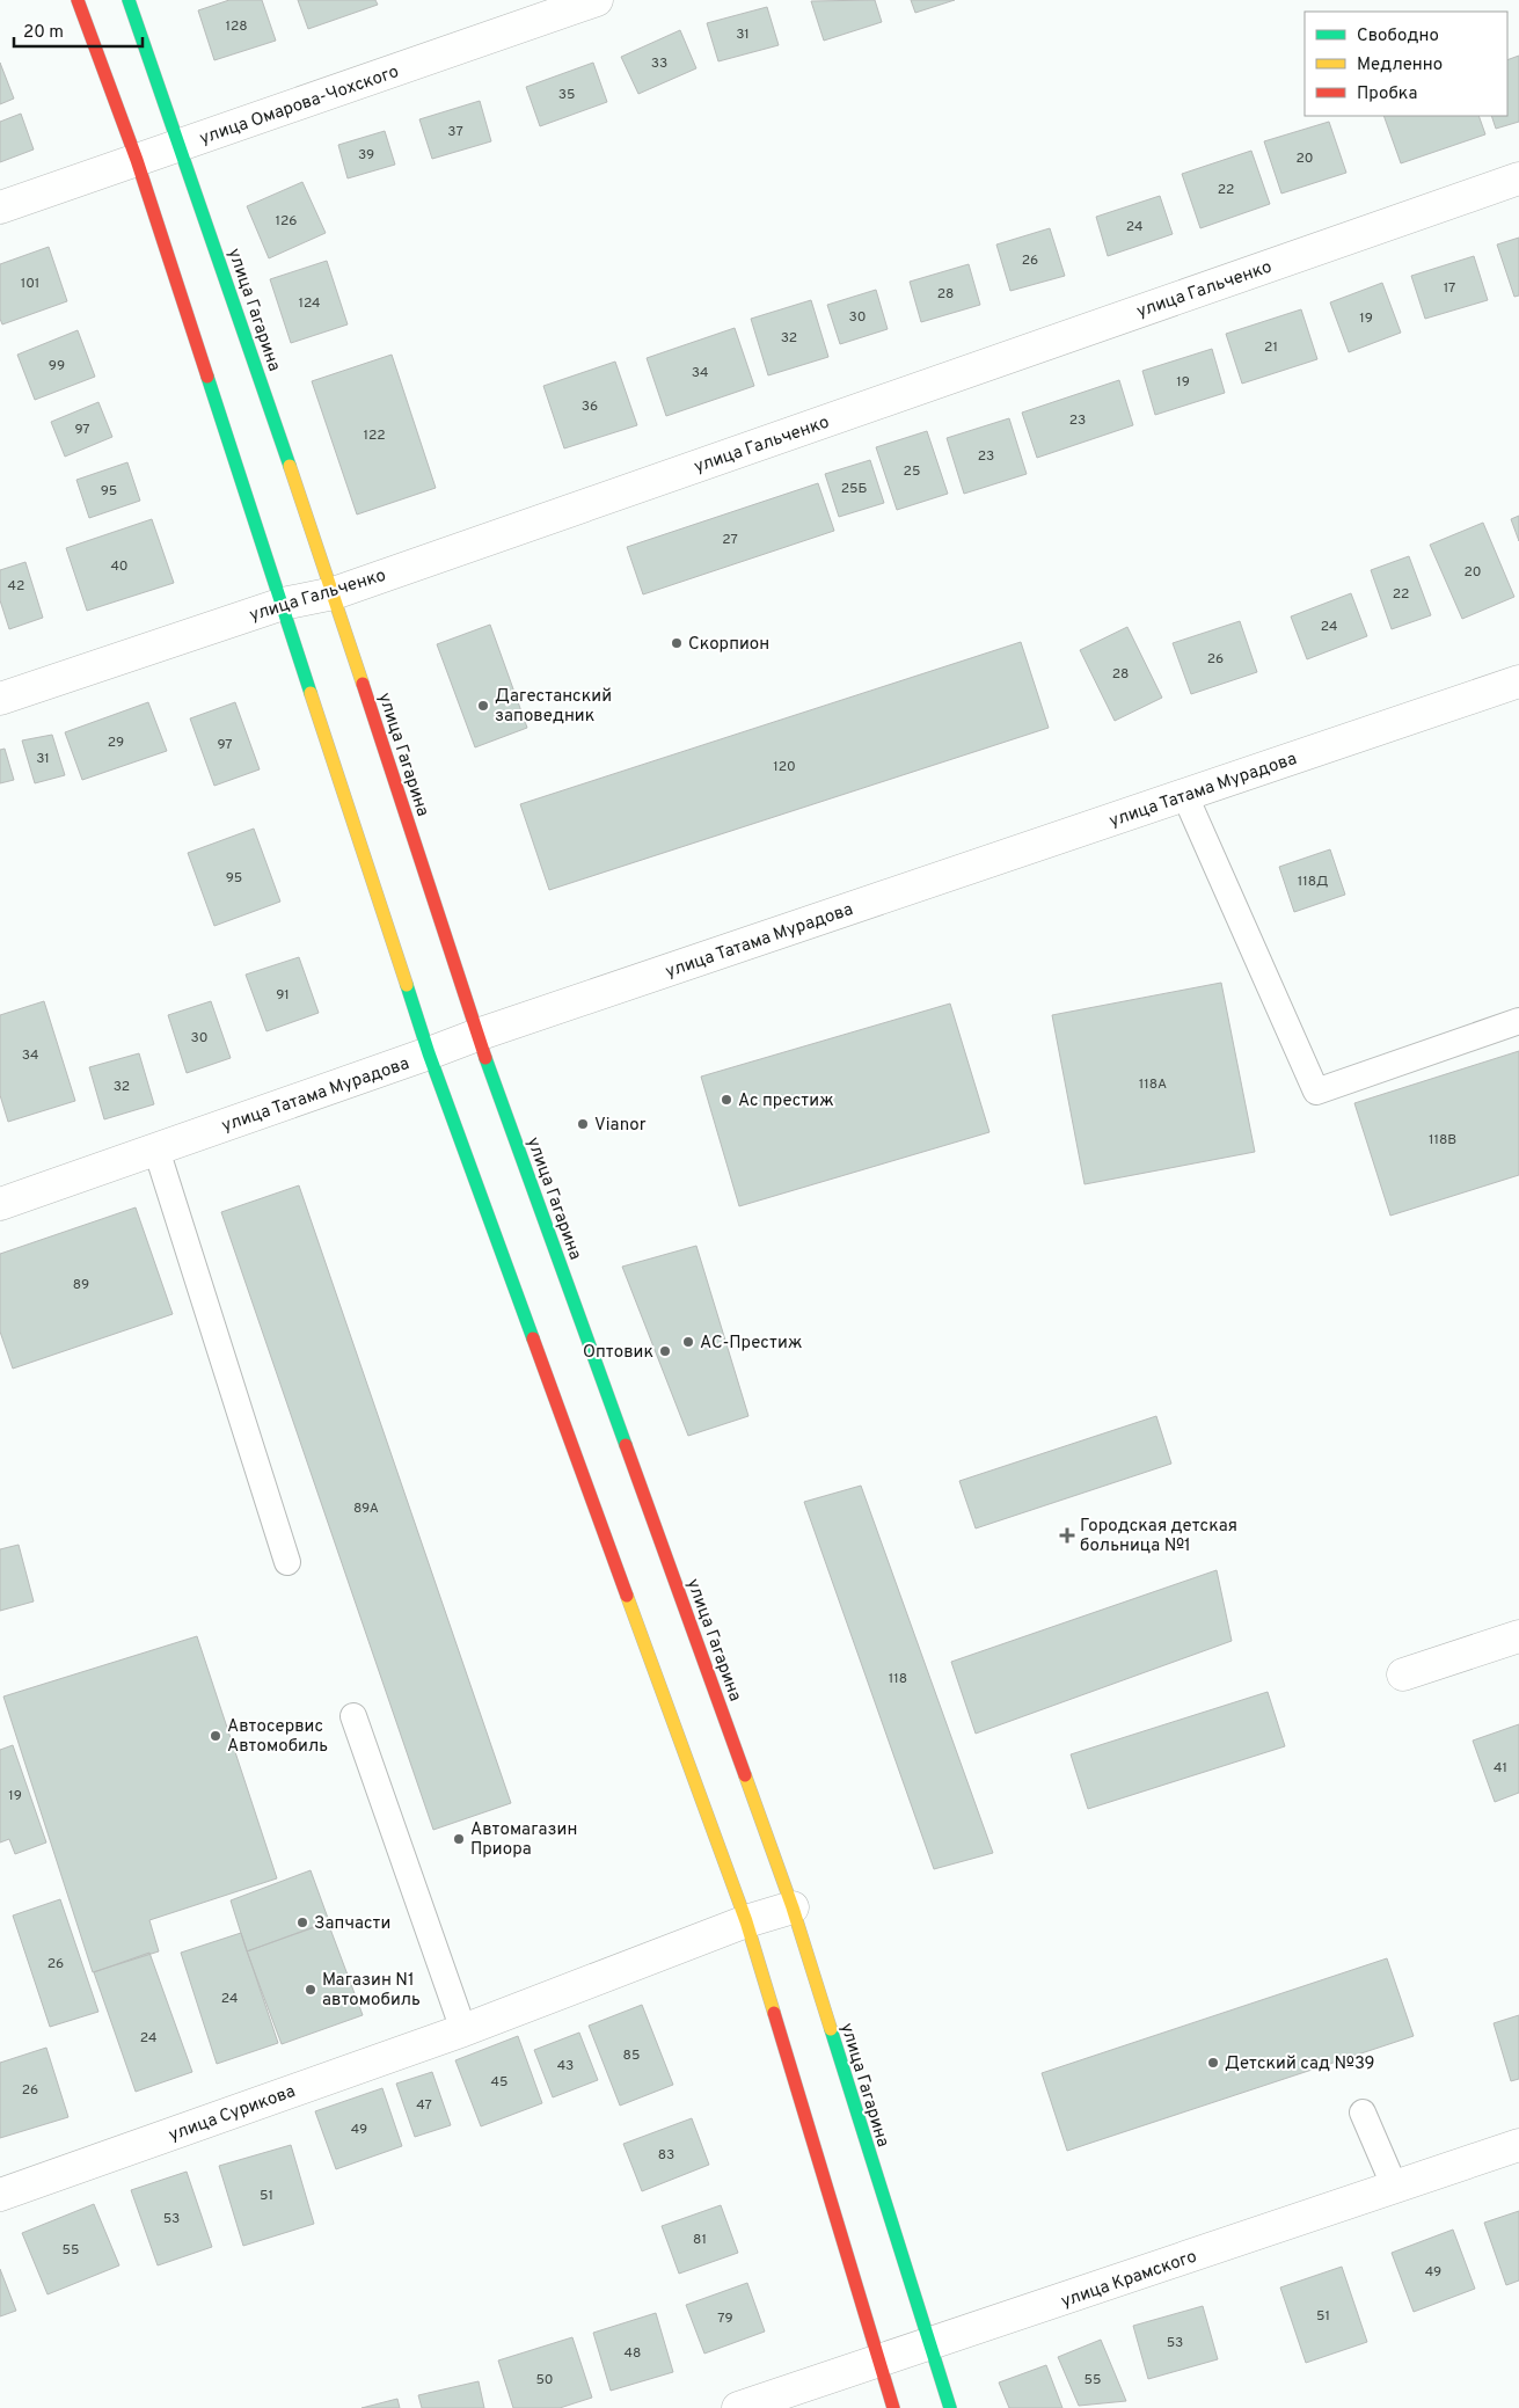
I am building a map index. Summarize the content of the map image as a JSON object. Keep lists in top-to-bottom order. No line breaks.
{"streets":{"main road":["улица Гагарина"],"street":["улица Омарова-Чохского","улица Гальченко","улица Татама Мурадова","улица Сурикова","улица Крамского"]},"crossings":[["улица Омарова-Чохского","улица Гагарина"],["улица Гальченко","улица Гагарина"],["улица Гагарина","улица Татама Мурадова"],["улица Гагарина","улица Сурикова"],["улица Гагарина","улица Крамского"]],"places":{"other":["Скорпион","Дагестанский заповедник","Ас престиж","Vianor","АС-Престиж","Оптовик","Автосервис Автомобиль","Автомагазин Приора","Запчасти","Магазин N1 автомобиль","Детский сад №39"],"health":["Городская детская больница №1"]},"house_numbers":["128","31","33","35","37","39","20","22","126","24","26","101","17","28","124","30","19","32","21","99","34","19","36","23","97","122","23","25","25Б","95","27","40","20","42","22","24","26","28","29","97","31","120","95","118Д","91","30","34","118А","32","118В","89","89А","118","41","19","26","24","24","85","43","45","26","47","49","83","51","53","81","55","49","51","79","53","48","50","55"],"legend":["Свободно","Медленно","Пробка"],"scale_bar":"20 m"}
